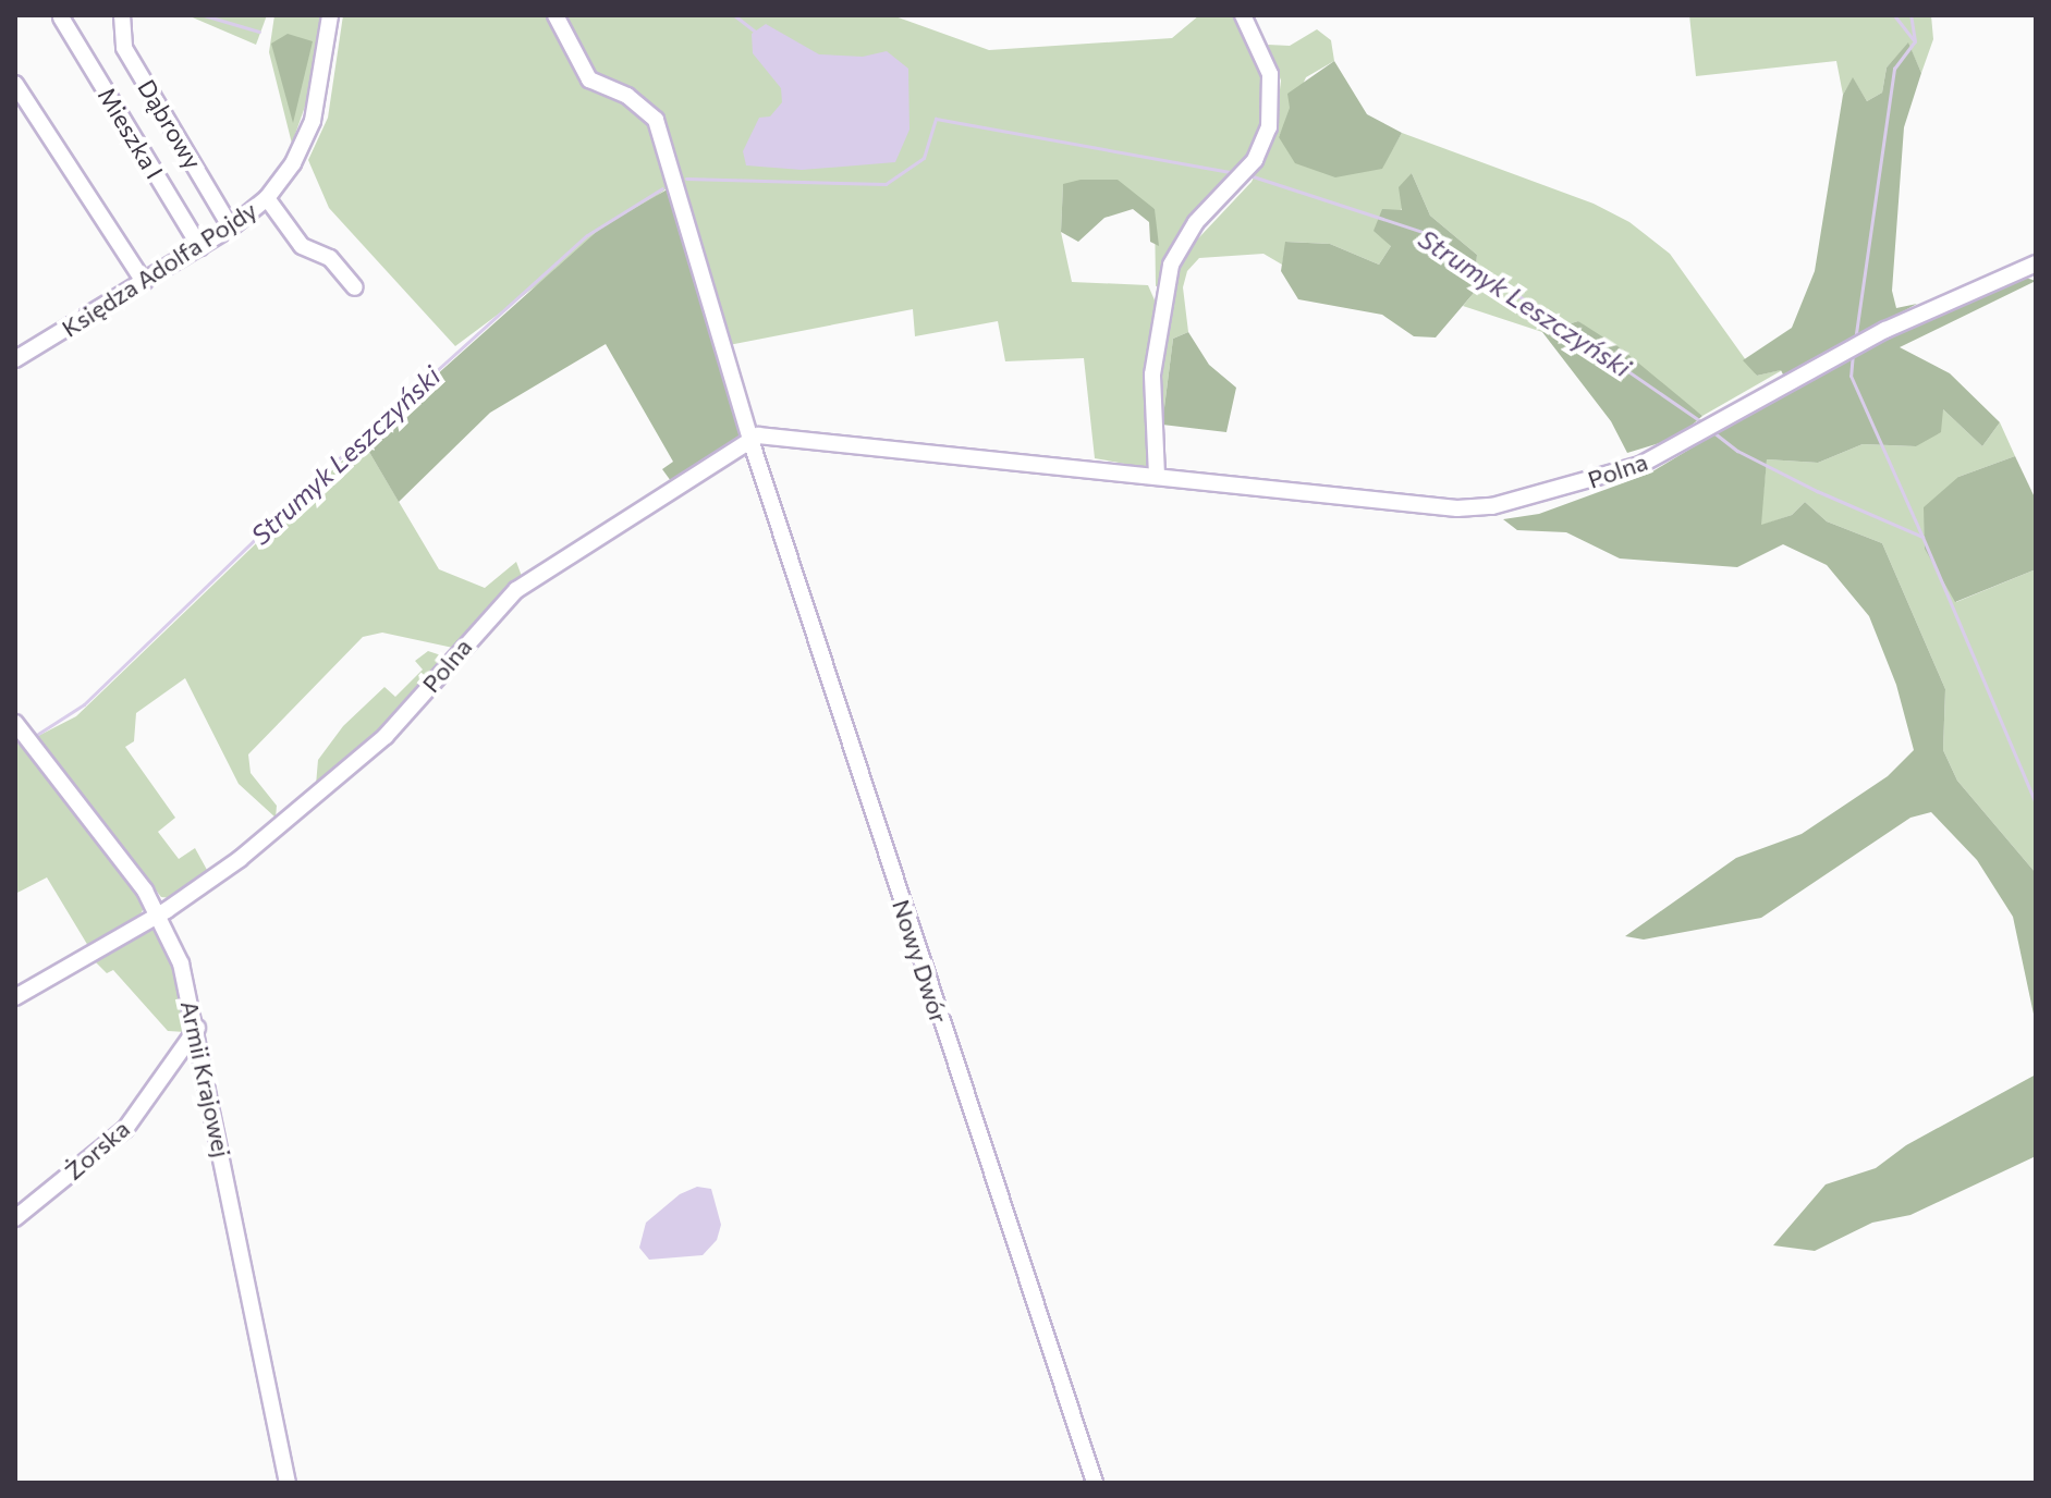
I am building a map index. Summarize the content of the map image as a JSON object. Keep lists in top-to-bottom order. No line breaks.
{"streets":{"street":["Dąbrowy","Mieszka I","Księdza Adolfa Pojdy","Polna","Nowy Dwór","Armii Krajowej","Żorska"]},"crossings":[["Dąbrowy","Księdza Adolfa Pojdy"],["Mieszka I","Księdza Adolfa Pojdy"],["Polna","Nowy Dwór"],["Polna","Armii Krajowej"],["Armii Krajowej","Żorska"]],"water":["Strumyk Leszczyński"]}
